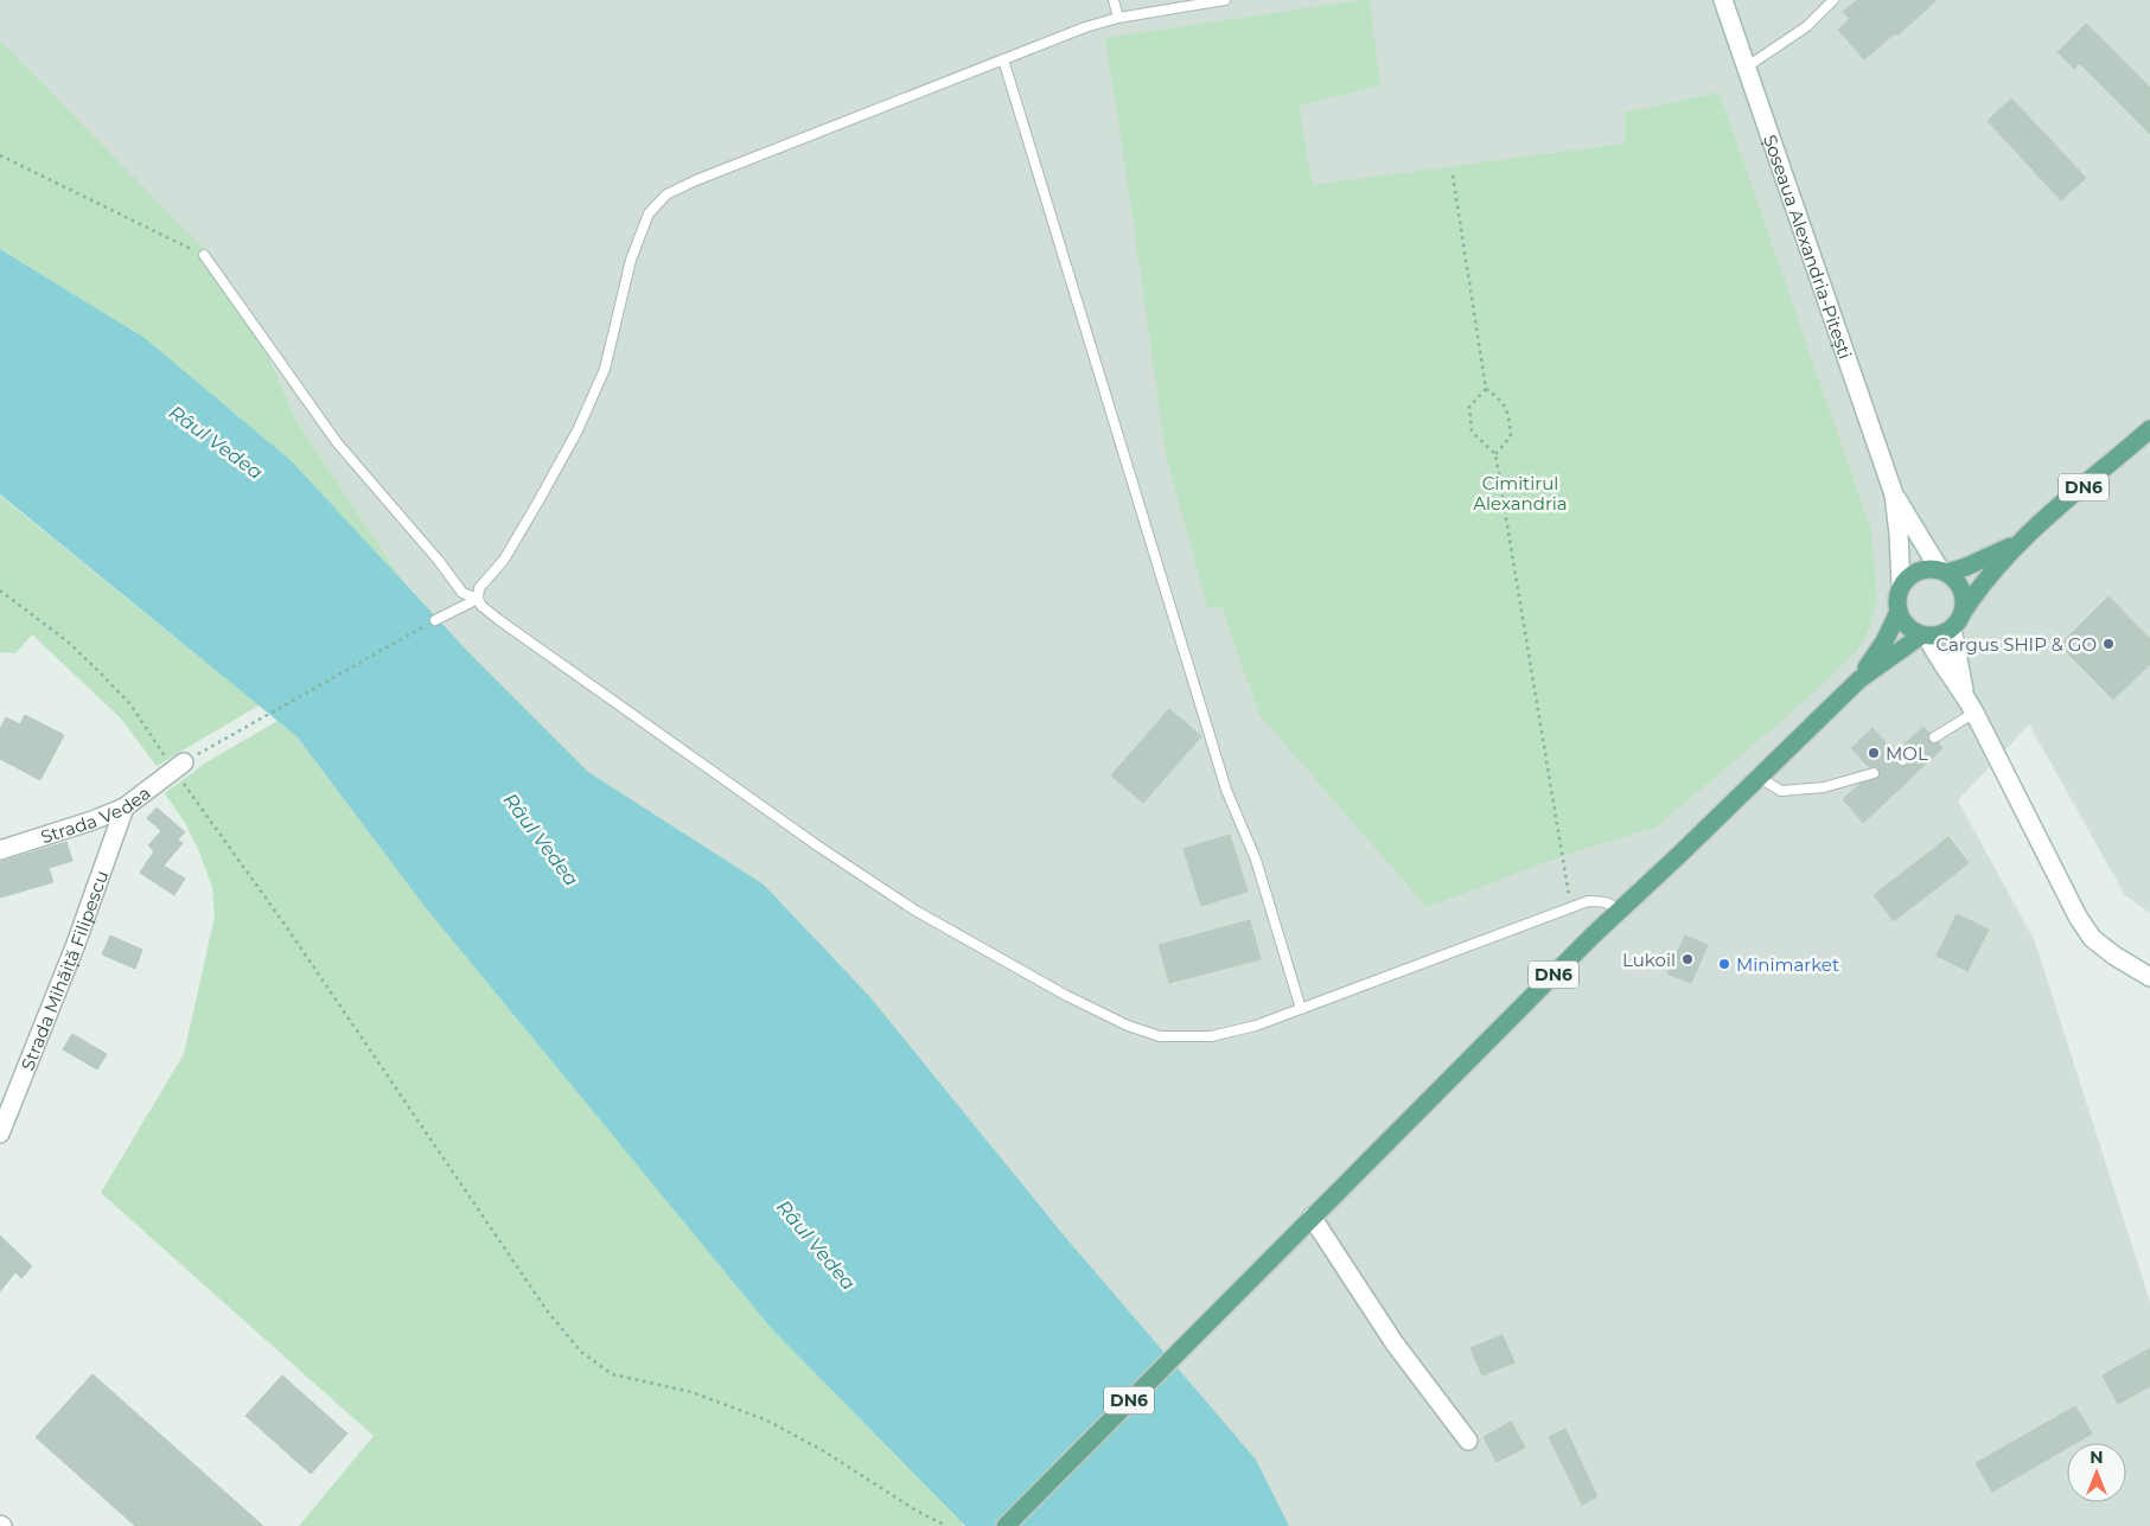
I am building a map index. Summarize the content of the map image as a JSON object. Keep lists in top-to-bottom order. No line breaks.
{"streets":{"main road":["Șoseaua Alexandria-Pitești","DN6","Strada Vedea","Strada Mihăiță Filipescu"]},"crossings":[["Șoseaua Alexandria-Pitești","DN6"],["Strada Vedea","Strada Mihăiță Filipescu"]],"water":["Râul Vedea"],"parks":["Cimitirul Alexandria"],"places":["Cargus SHIP & GO","MOL","Lukoil","Minimarket"],"north":"top"}
